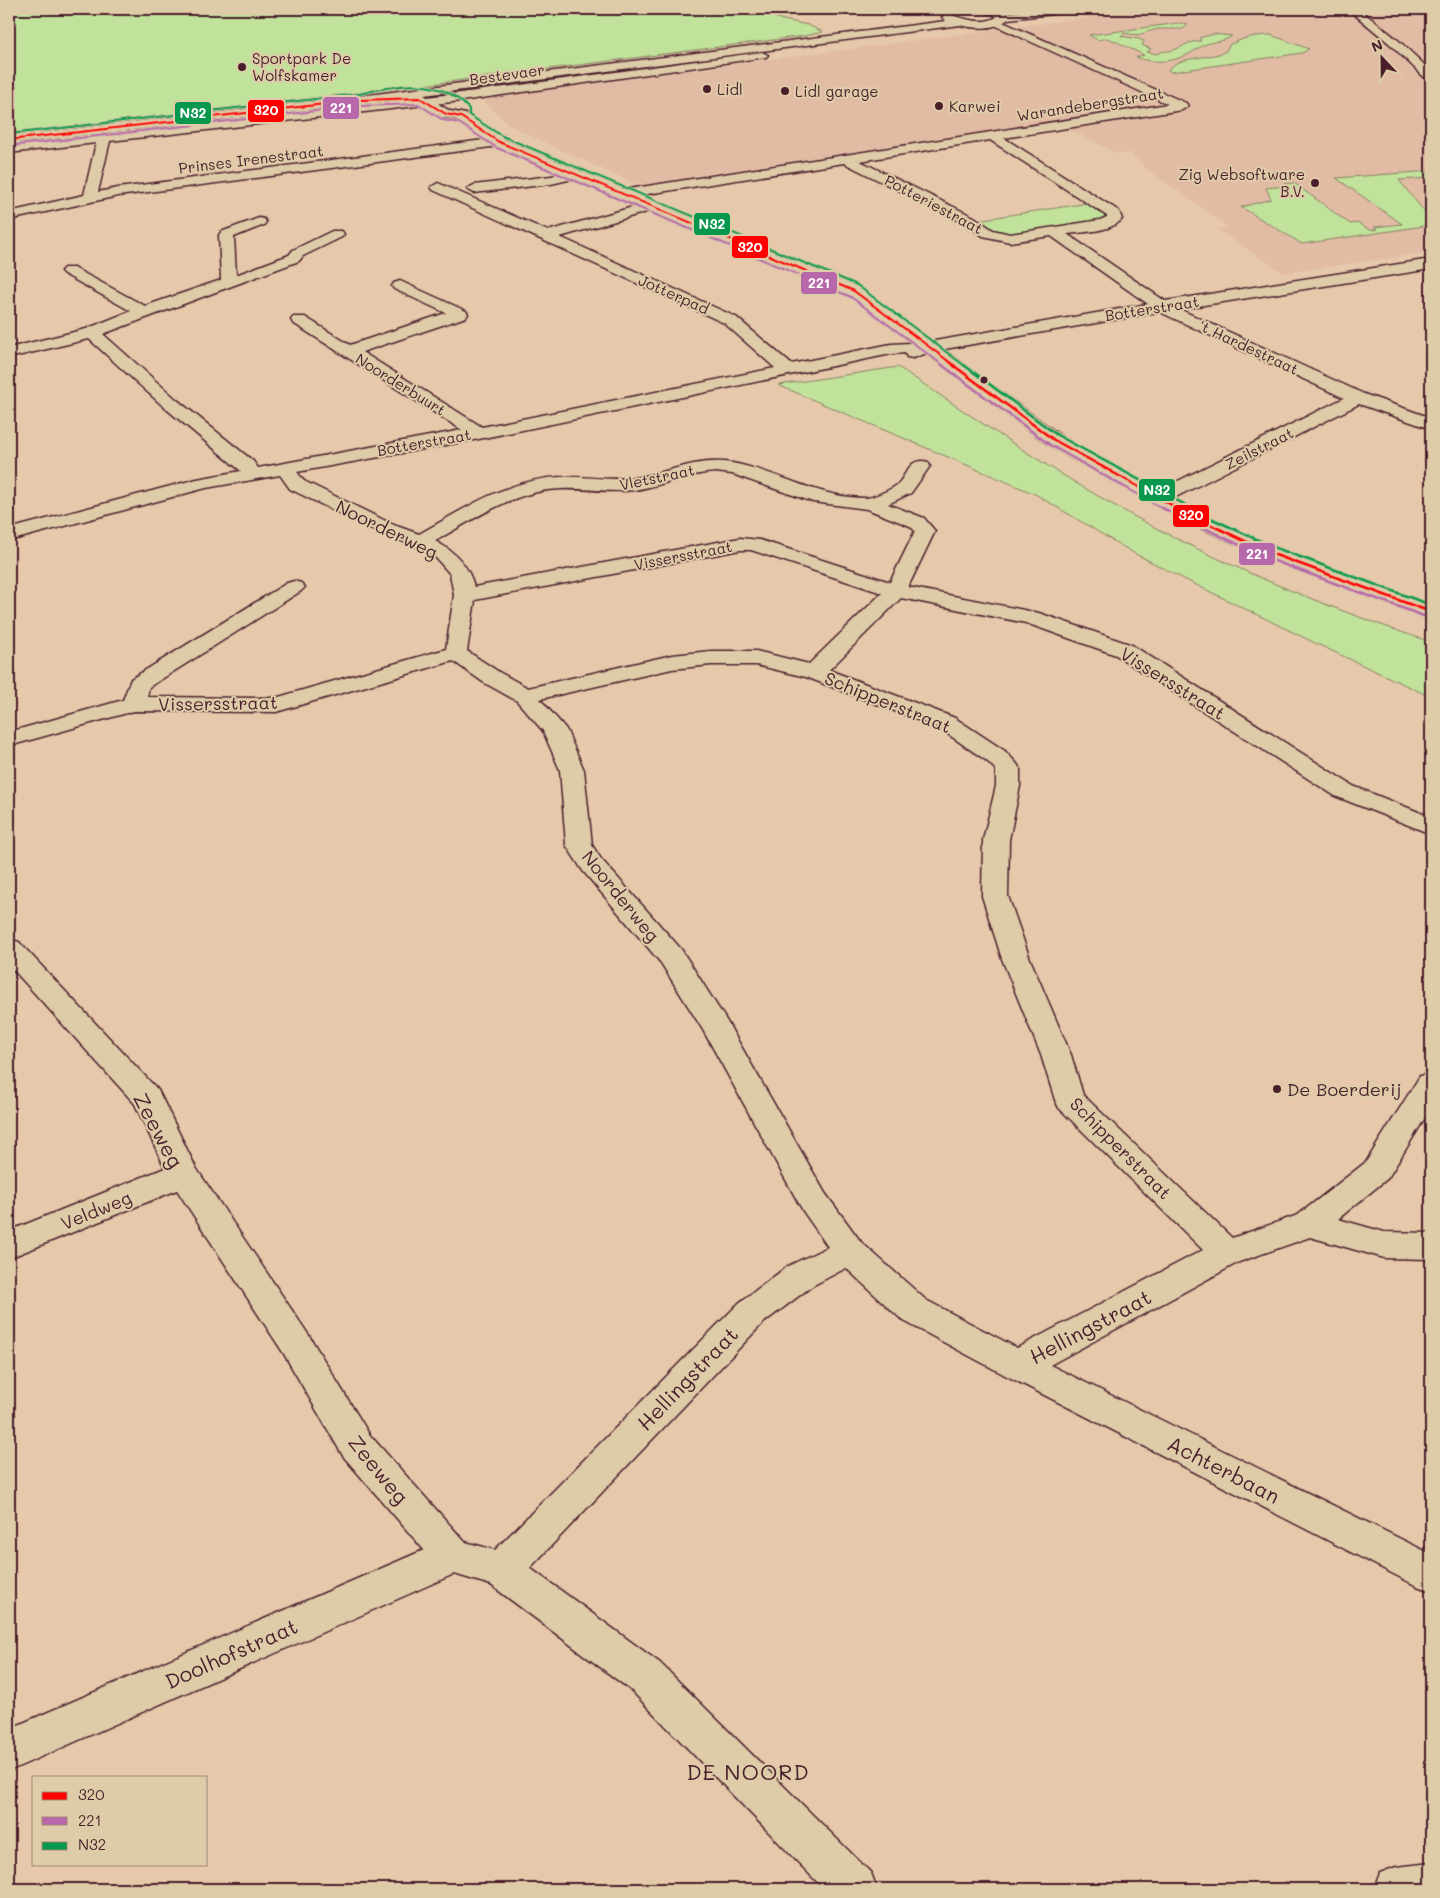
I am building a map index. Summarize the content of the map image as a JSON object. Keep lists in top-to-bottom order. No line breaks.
{"streets":{"street":["Bestevaer","Warandebergstraat","Prinses Irenestraat","Potteriestraat","Jotterpad","Botterstraat","'t Hardestraat","Noorderbuurt","Zeilstraat","Vletstraat","Noorderweg","Vissersstraat","Schipperstraat","Zeeweg","Veldweg","Hellingstraat","Achterbaan","Doolhofstraat"]},"crossings":[["Warandebergstraat","Potteriestraat"],["Potteriestraat","'t Hardestraat"],["Jotterpad","Botterstraat"],["Botterstraat","'t Hardestraat"],["Botterstraat","Noorderbuurt"],["Botterstraat","Noorderweg"],["'t Hardestraat","Zeilstraat"],["Vletstraat","Noorderweg"],["Vletstraat","Vissersstraat"],["Noorderweg","Vissersstraat"],["Noorderweg","Schipperstraat"],["Noorderweg","Hellingstraat"],["Schipperstraat","Hellingstraat"],["Zeeweg","Veldweg"],["Zeeweg","Doolhofstraat"],["Hellingstraat","Achterbaan"]],"districts":["DE NOORD"],"places":["Sportpark De Wolfskamer","Lidl","Lidl garage","Karwei","Zig Websoftware B.V.","De Boerderij"],"lines":["transit line N32","transit line 320","transit line 221"],"legend":["320","221","N32"],"north":"top"}
